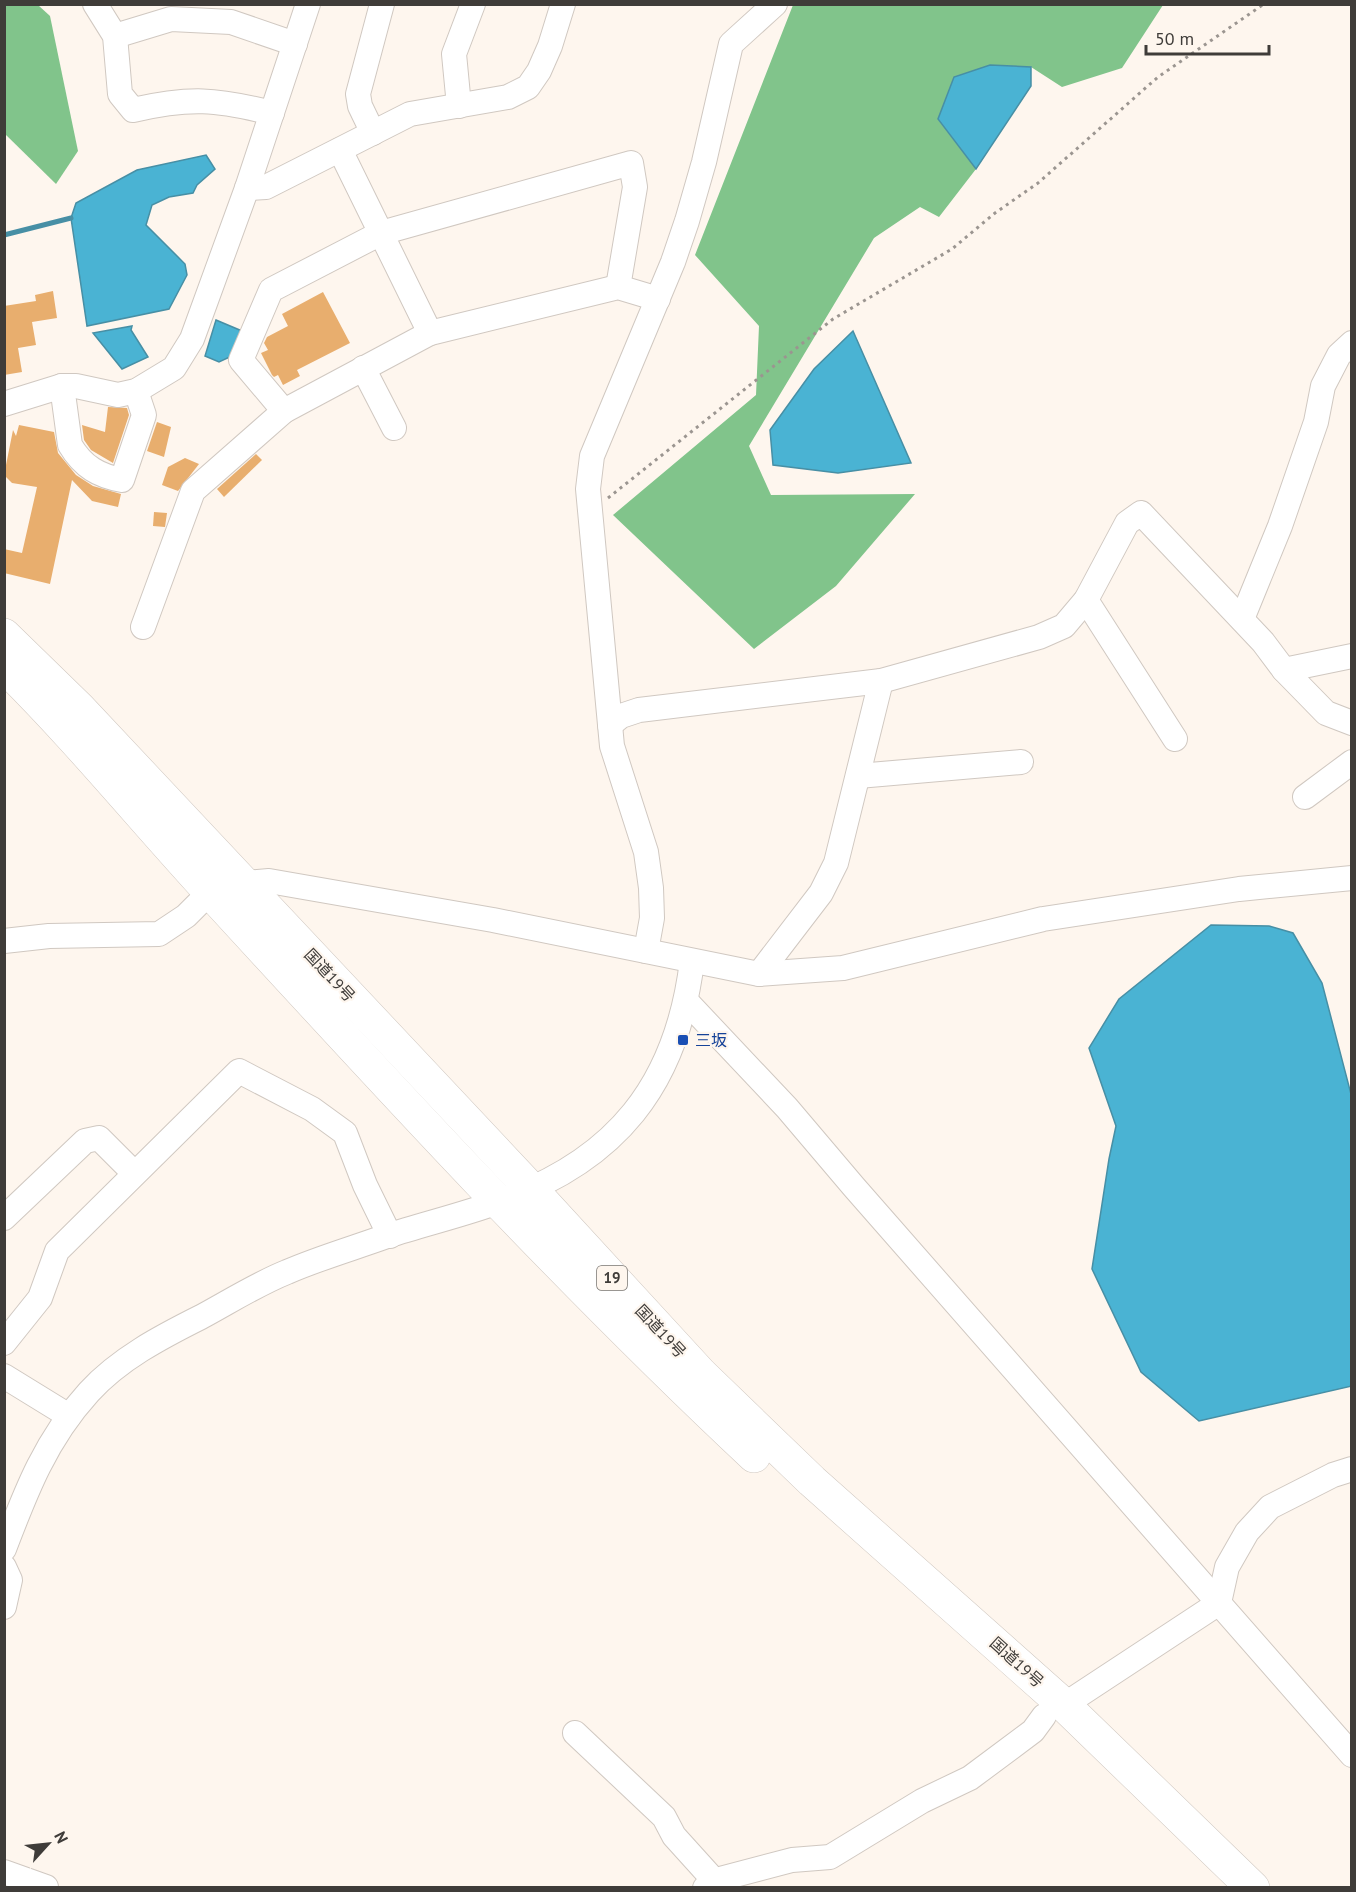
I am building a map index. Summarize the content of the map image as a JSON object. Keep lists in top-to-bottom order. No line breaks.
{"streets":{"highway":["国道19号","19"]},"places":{"transit":["三坂"]},"scale_bar":"50 m","north":"top right"}
